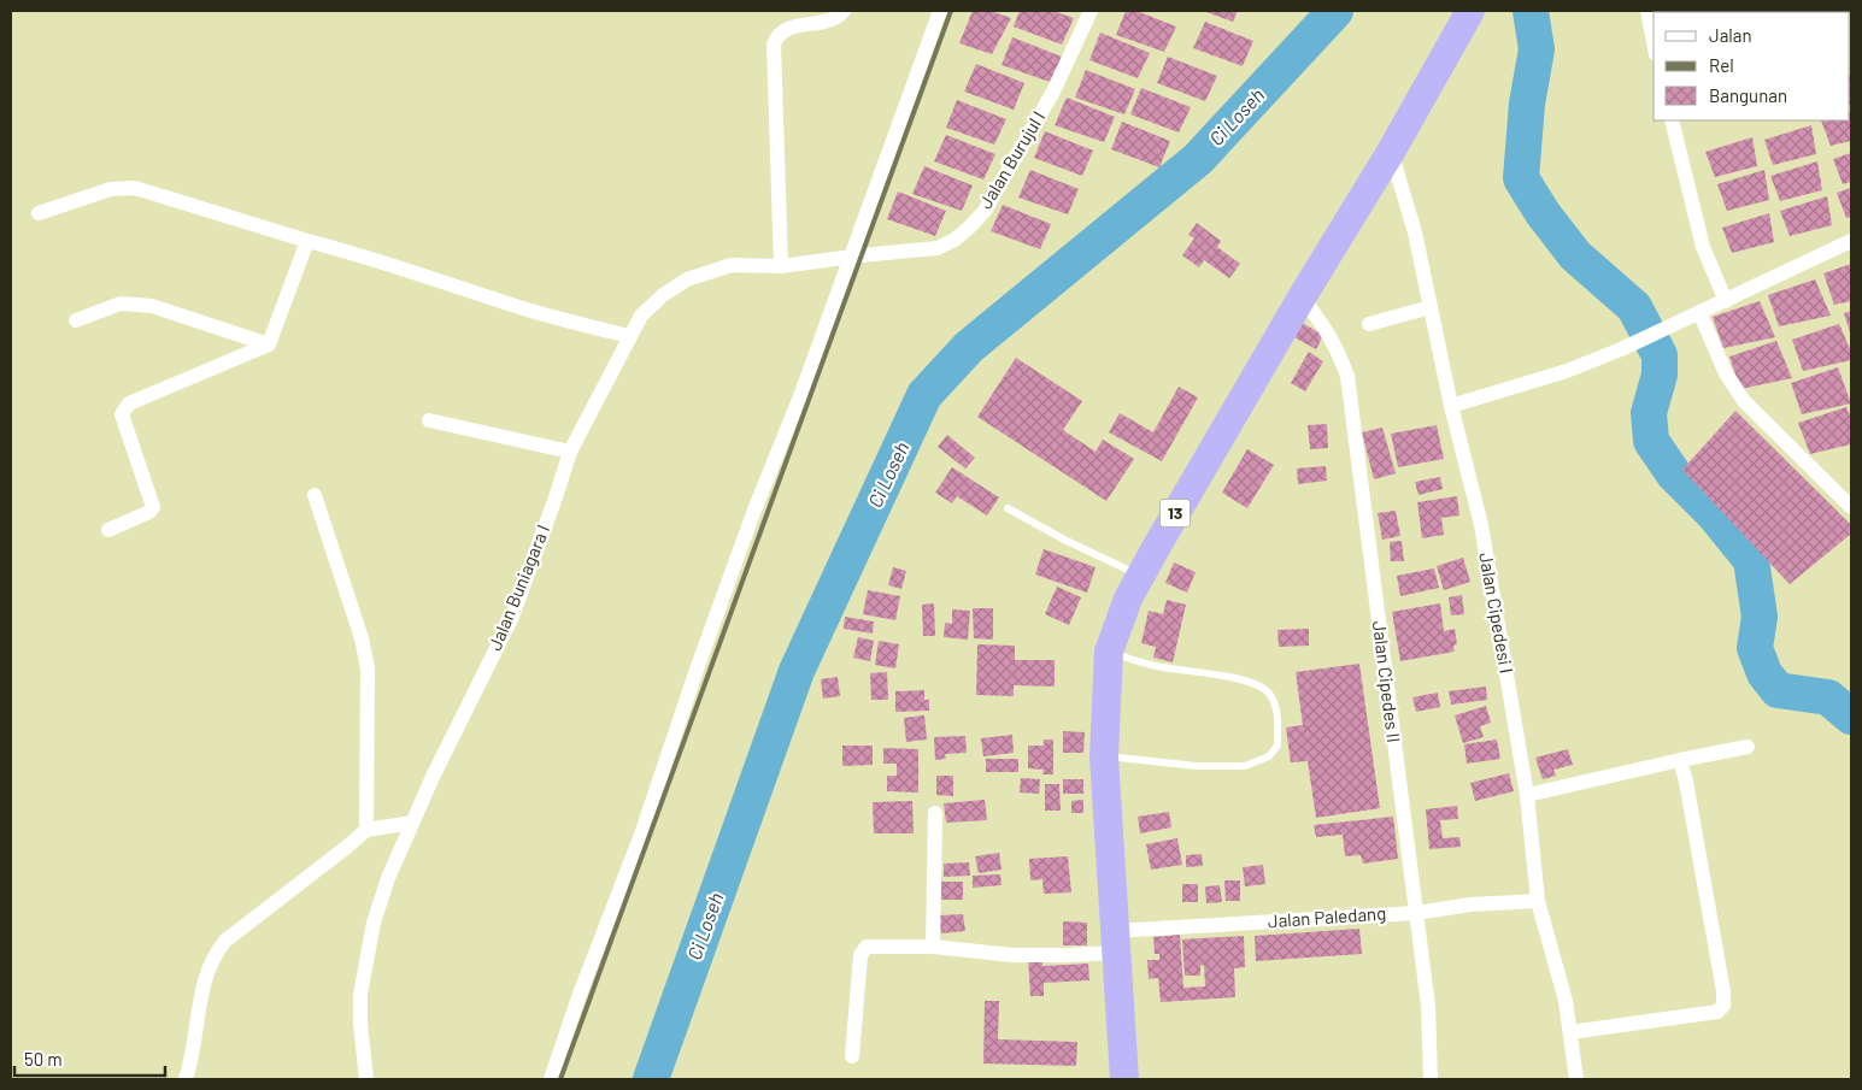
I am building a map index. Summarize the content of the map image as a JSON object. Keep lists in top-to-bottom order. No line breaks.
{"streets":{"highway":["13"],"street":["Jalan Burujul I","Jalan Buniagara I","Jalan Cipedesi I","Jalan Cipedes II","Jalan Paledang"]},"crossings":[["Jalan Burujul I","Jalan Buniagara I"],["13","Jalan Cipedesi I"],["13","Jalan Cipedes II"],["13","Jalan Paledang"],["Jalan Cipedesi I","Jalan Paledang"],["Jalan Cipedes II","Jalan Paledang"]],"water":["Ci Loseh"],"legend":["Jalan","Rel","Bangunan"],"scale_bar":"50 m"}
